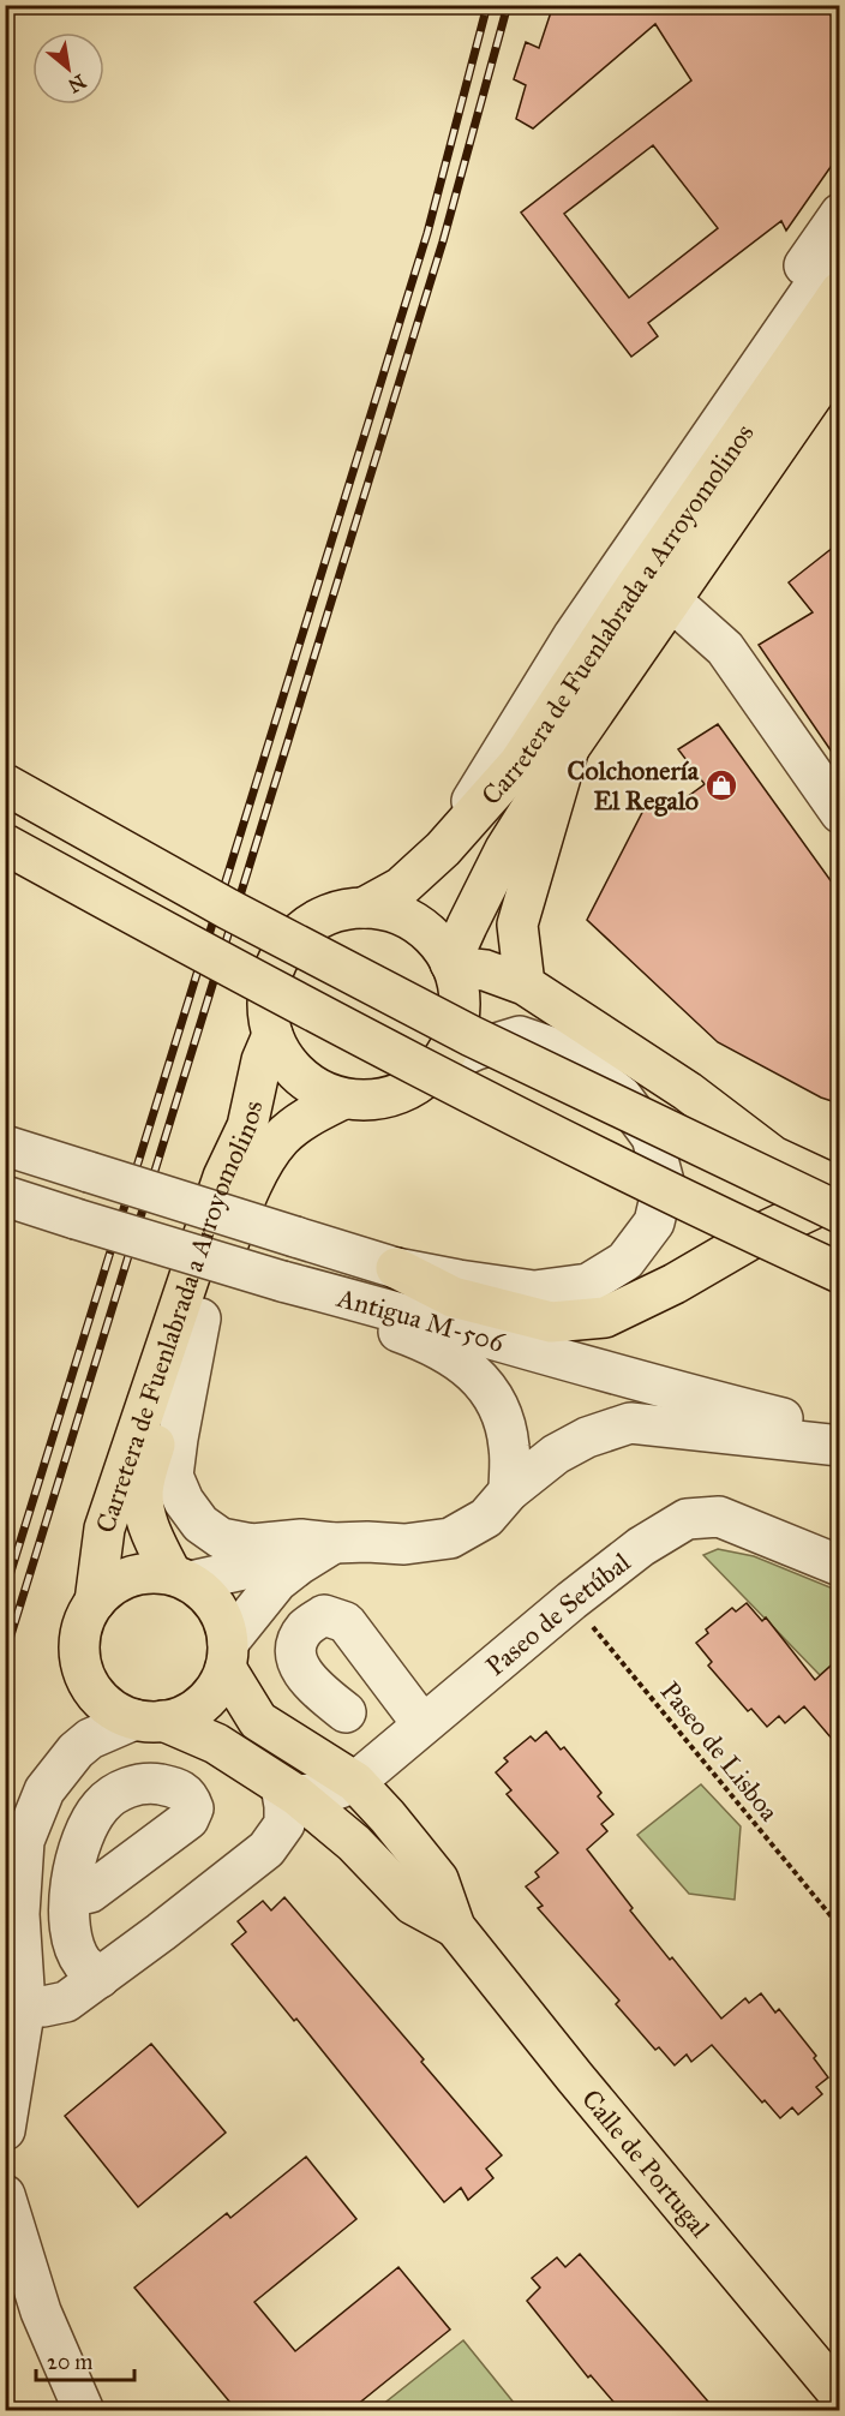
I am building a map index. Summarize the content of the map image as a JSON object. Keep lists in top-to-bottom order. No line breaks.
{"streets":{"main road":["Carretera de Fuenlabrada a Arroyomolinos","Calle de Portugal"],"street":["Antigua M-506","Paseo de Setúbal"],"path":["Paseo de Lisboa"]},"crossings":[["Carretera de Fuenlabrada a Arroyomolinos","Calle de Portugal"],["Paseo de Setúbal","Paseo de Lisboa"],["Paseo de Setúbal","Calle de Portugal"]],"places":{"shop":["Colchonería El Regalo"]},"scale_bar":"20 m","north":"bottom right"}
